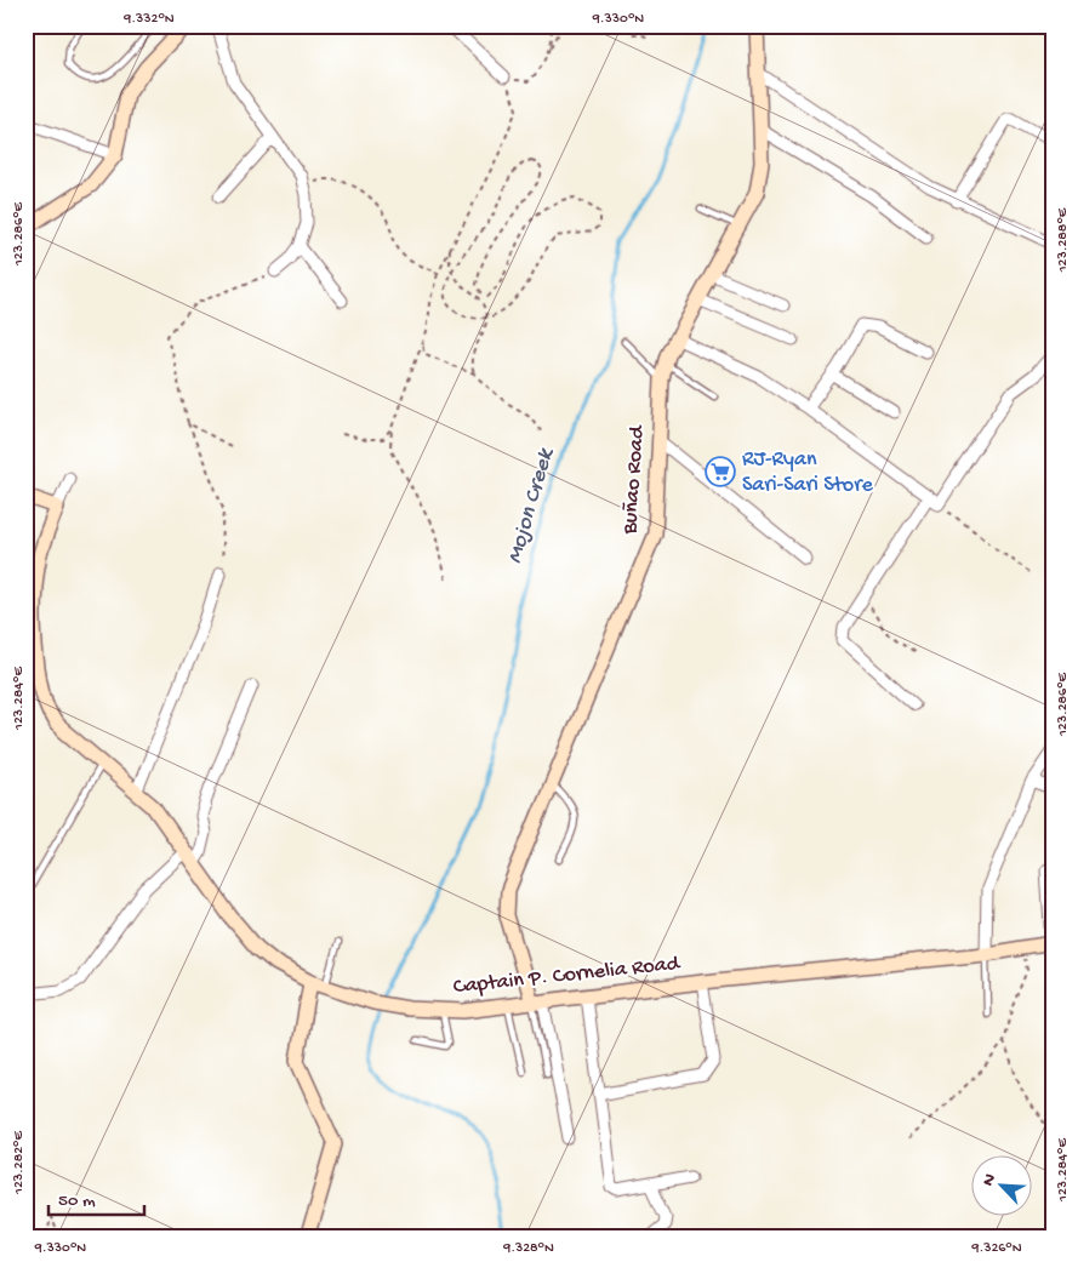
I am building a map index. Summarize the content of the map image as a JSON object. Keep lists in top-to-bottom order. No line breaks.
{"streets":{"street":["Buñao Road","Captain P. Cornelia Road"]},"crossings":[["Buñao Road","Captain P. Cornelia Road"]],"water":["Mojon Creek"],"places":{"supermarket":["RJ-Ryan Sari-Sari Store"]},"scale_bar":"50 m","north":"top left","coordinates":["9.332°N","9.330°N","123.286°E","123.288°E","123.284°E","123.282°E","9.328°N","9.326°N"]}
